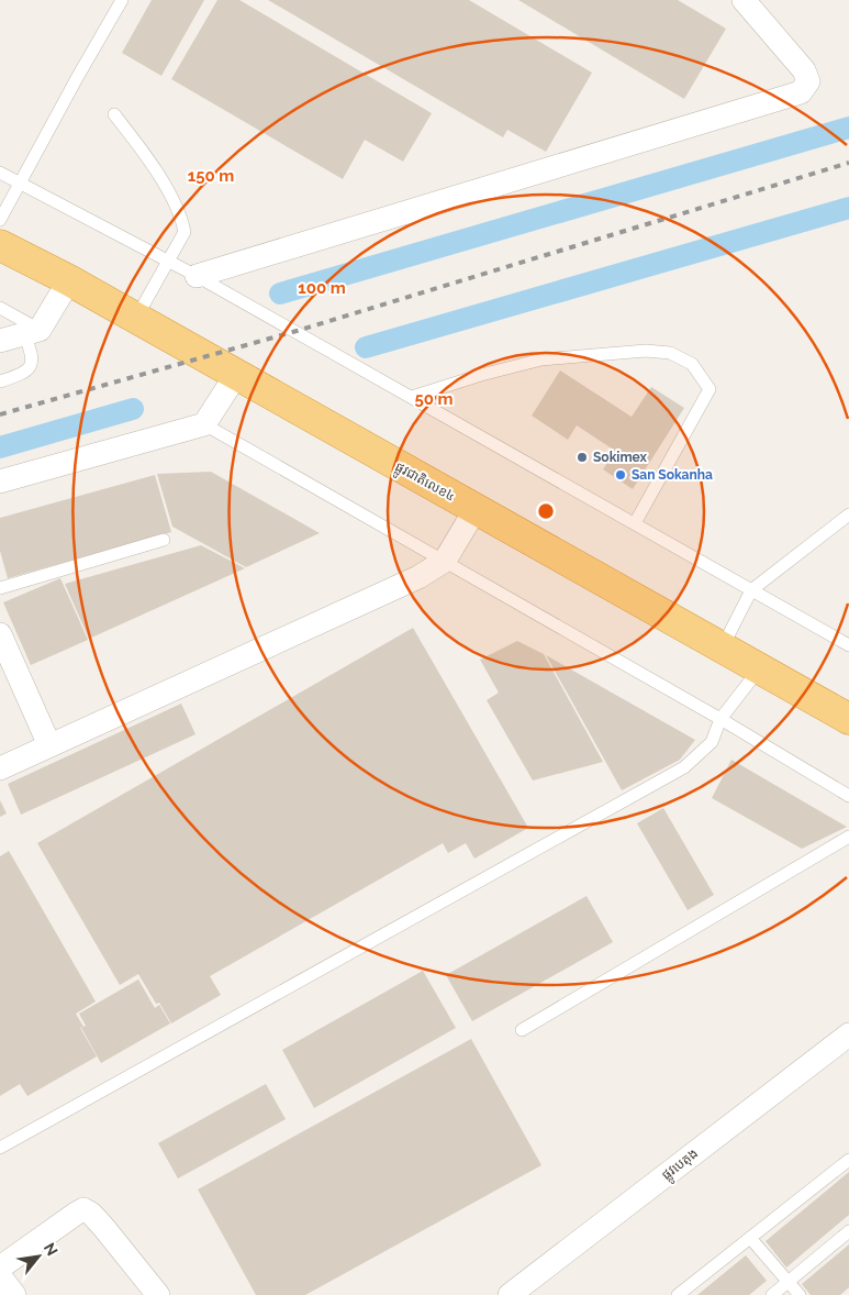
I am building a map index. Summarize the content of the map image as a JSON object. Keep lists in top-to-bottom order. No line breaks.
{"streets":{"highway":["ផ្លូវជាតិលេខ៤"],"street":["ផ្លូវបេតុង"]},"places":["Sokimex","San Sokanha"],"north":"top right","rings":["150 m","100 m","50 m"]}
